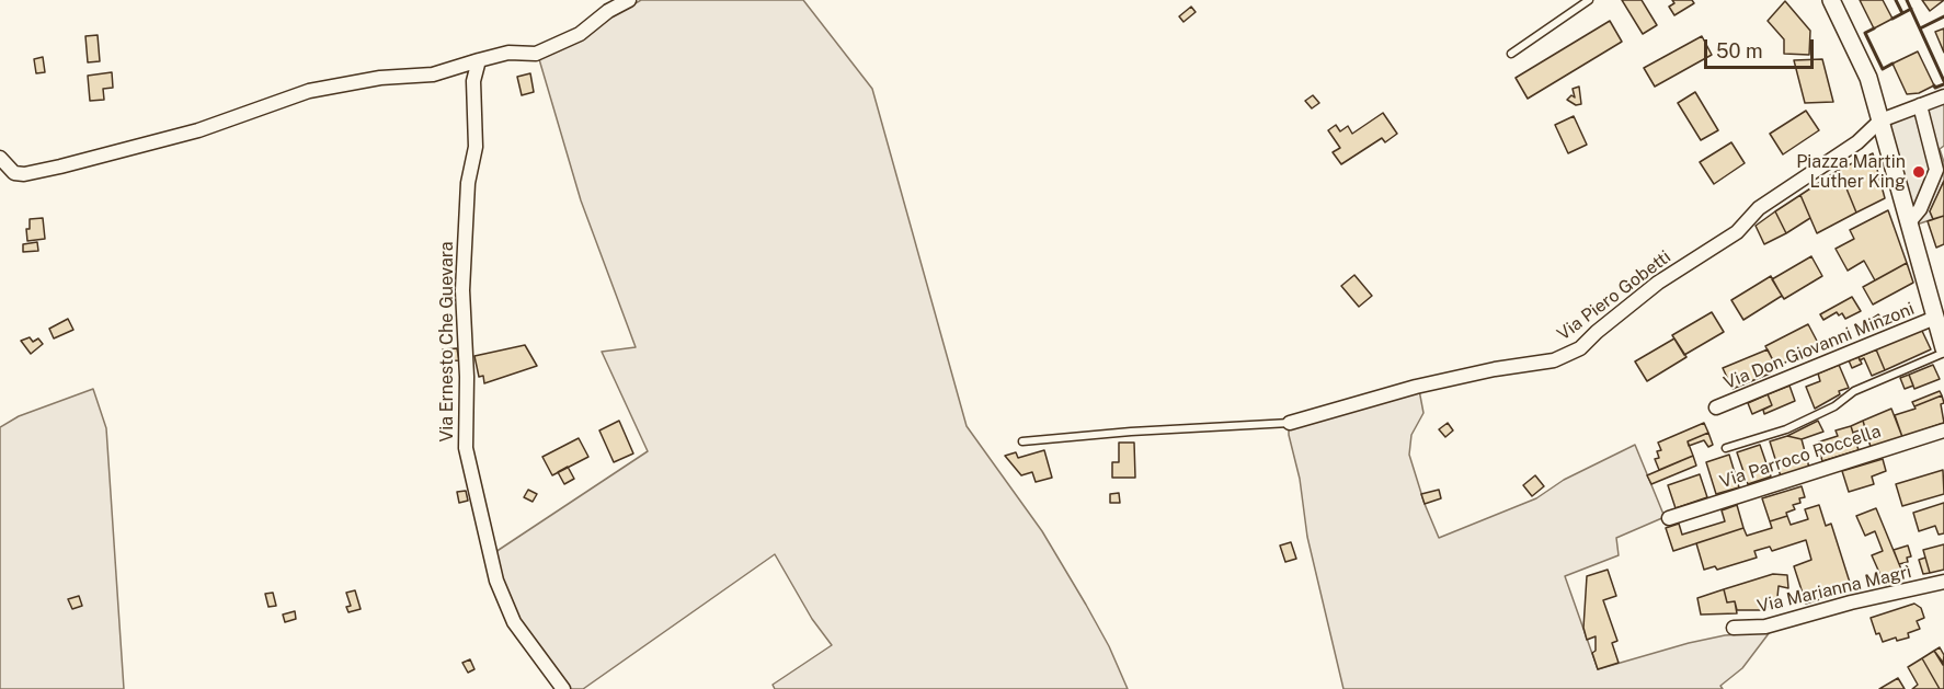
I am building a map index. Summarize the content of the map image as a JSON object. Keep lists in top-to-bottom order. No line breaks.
{"streets":{"street":["Via Piero Gobetti","Via Ernesto Che Guevara","Via Don Giovanni Minzoni","Via Parroco Roccella","Via Marianna Magrì"]},"places":["Piazza Martin Luther King"],"scale_bar":"50 m"}
